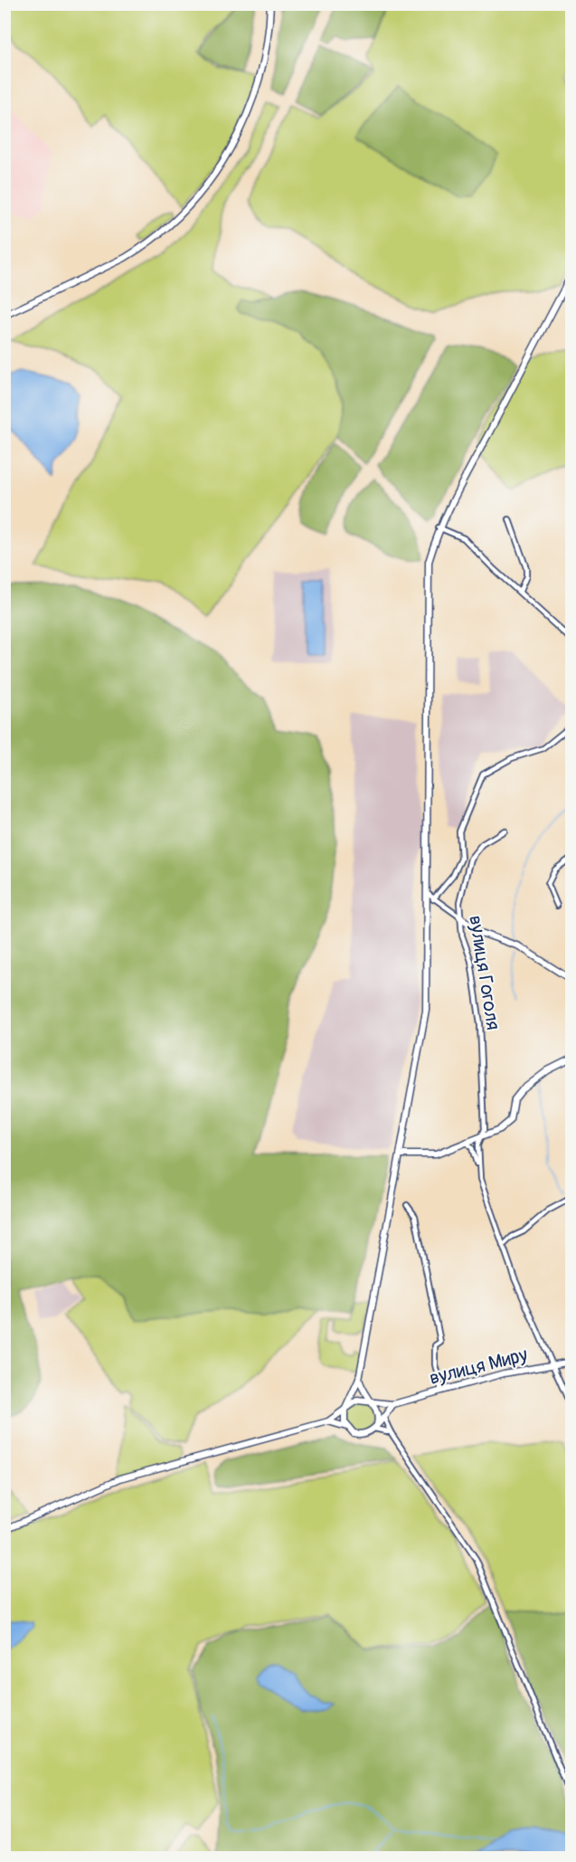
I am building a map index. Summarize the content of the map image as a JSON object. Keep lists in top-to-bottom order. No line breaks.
{"streets":{"street":["вулиця Гоголя","вулиця Миру"]},"crossings":[["вулиця Гоголя","вулиця Миру"]]}
